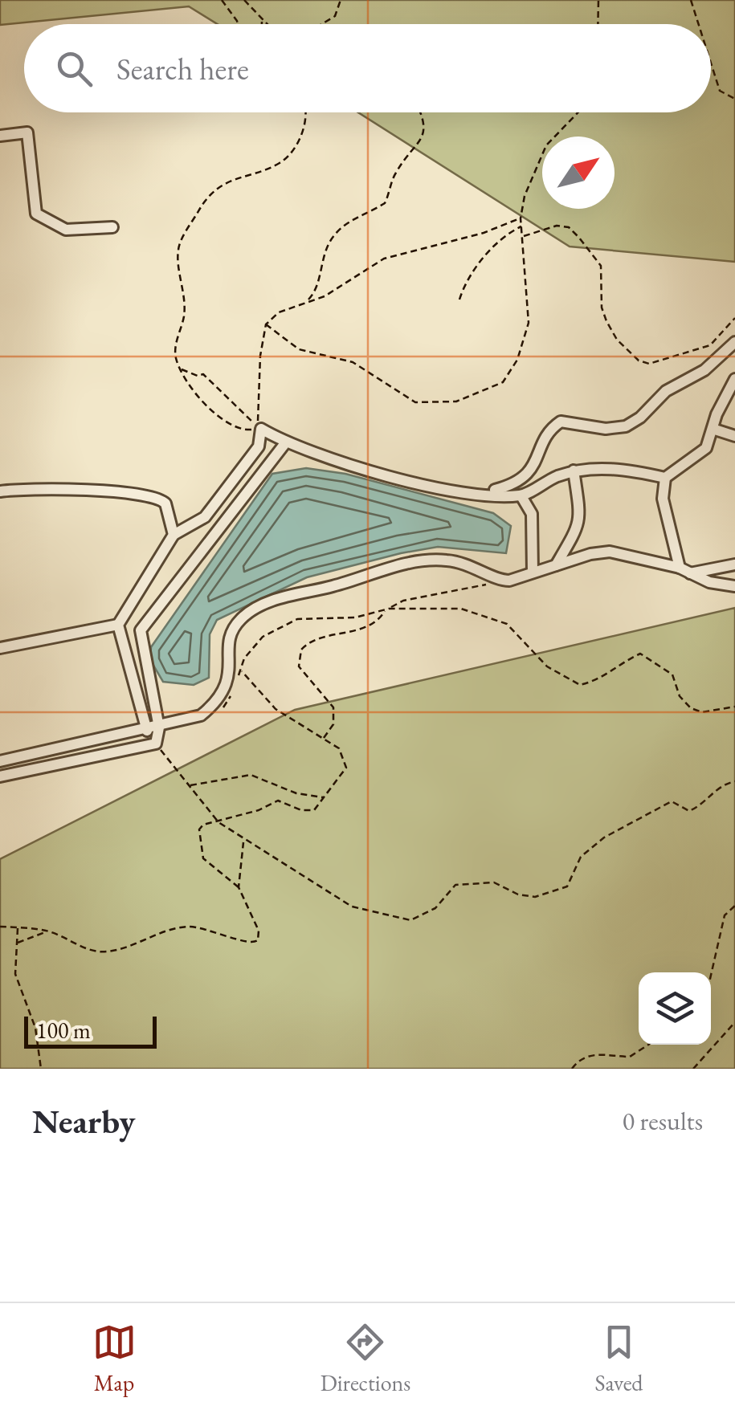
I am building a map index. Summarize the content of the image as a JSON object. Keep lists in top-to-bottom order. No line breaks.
{"scale_bar":"100 m","north":"top right","page":{"search":"Search here","scale":"100 m","heading":["Nearby","0 results"],"nav":["Map","Directions","Saved"]}}
